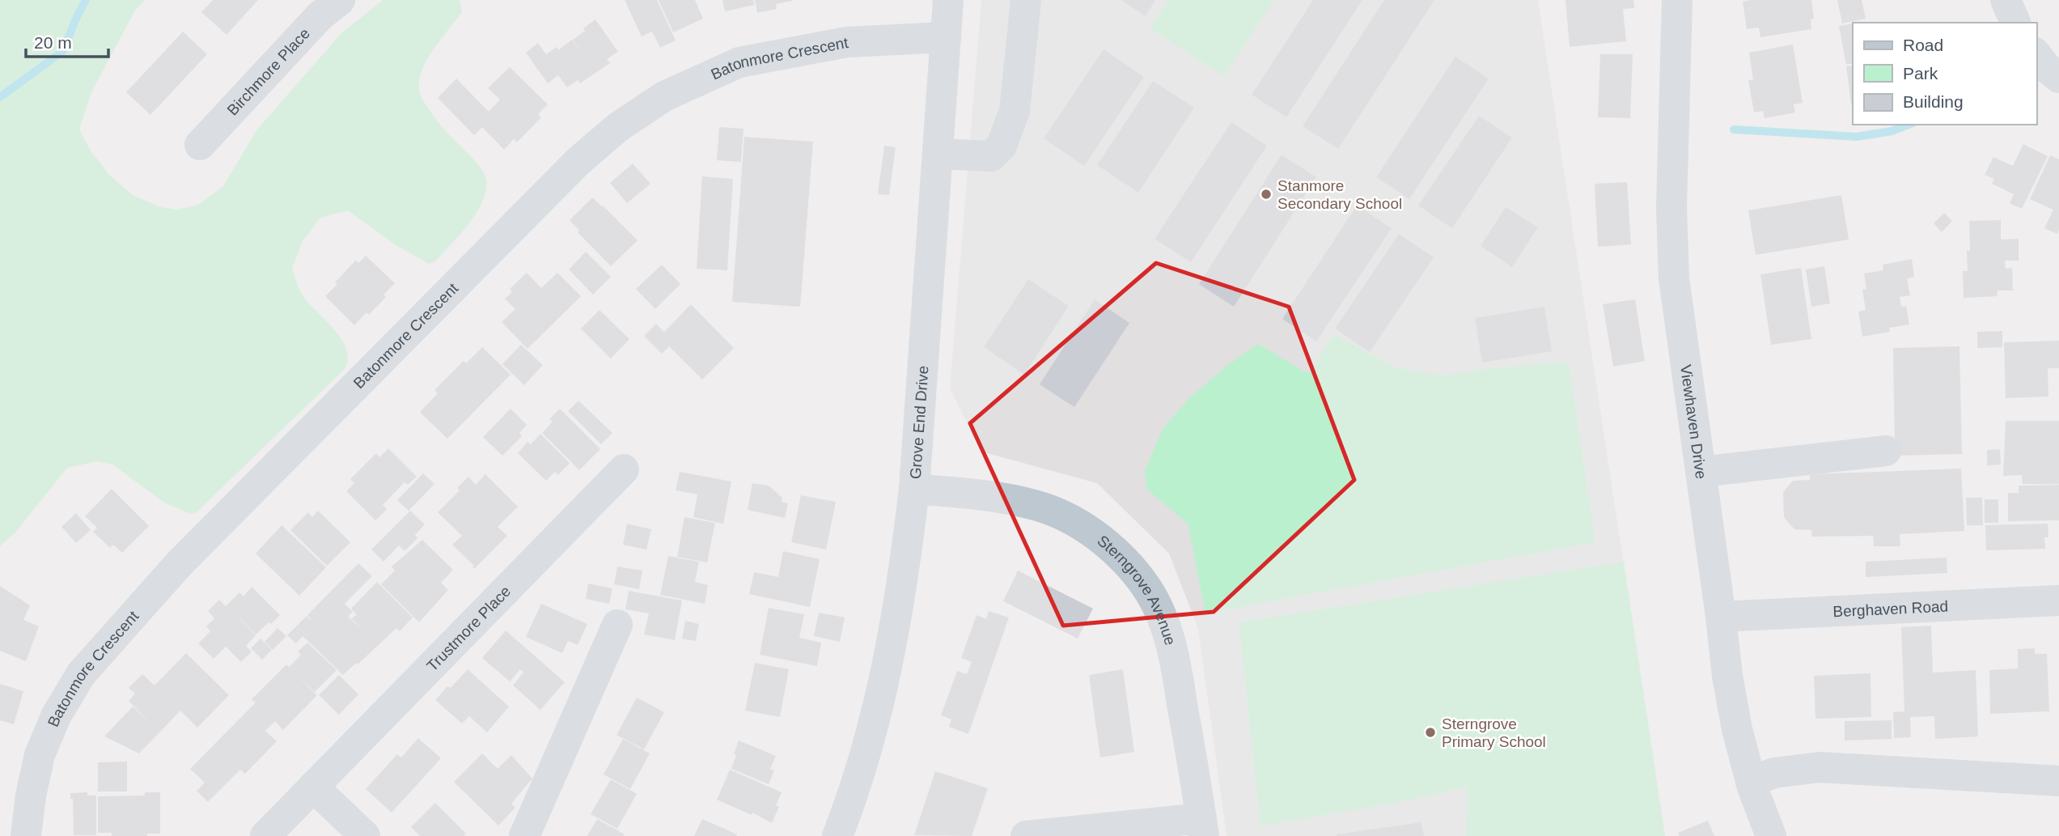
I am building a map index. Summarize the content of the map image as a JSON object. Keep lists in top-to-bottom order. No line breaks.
{"streets":{"street":["Batonmore Crescent","Birchmore Place","Viewhaven Drive","Grove End Drive","Sterngrove Avenue","Berghaven Road","Trustmore Place"]},"crossings":[["Batonmore Crescent","Grove End Drive"],["Viewhaven Drive","Berghaven Road"],["Grove End Drive","Sterngrove Avenue"]],"places":["Stanmore Secondary School","Sterngrove Primary School"],"legend":["Road","Park","Building"],"scale_bar":"20 m"}
